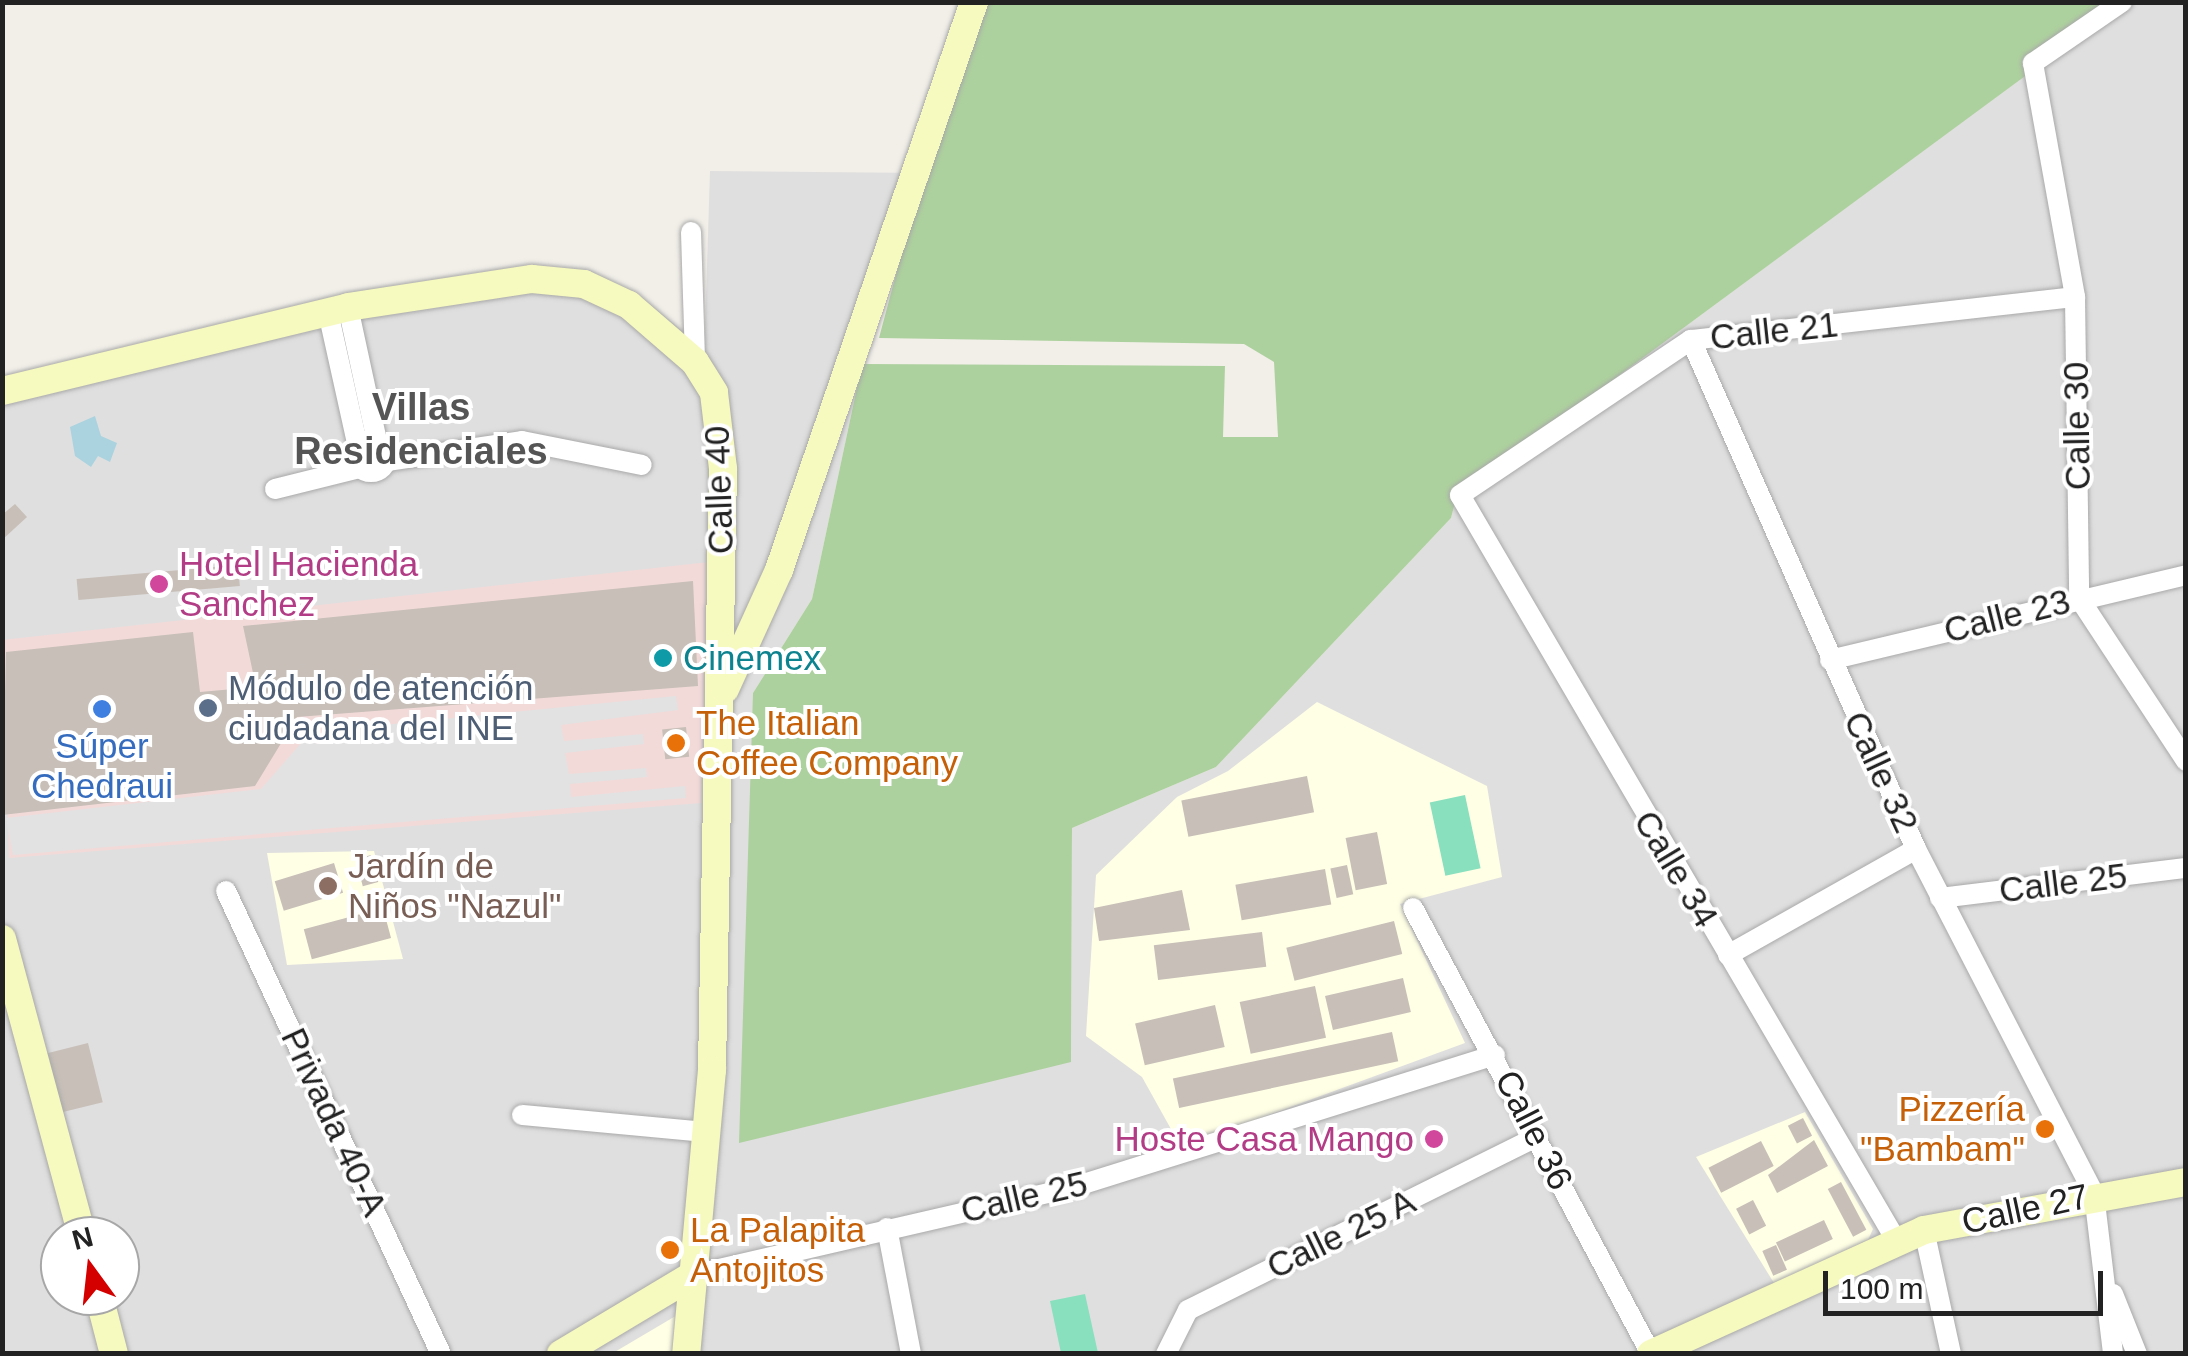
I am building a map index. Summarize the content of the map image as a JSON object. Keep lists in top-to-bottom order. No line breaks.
{"streets":{"main road":["Calle 40","Calle 25","Calle 27"],"street":["Calle 21","Calle 30","Calle 23","Calle 32","Calle 34","Privada 40-A","Calle 36","Calle 25 A"]},"crossings":[["Calle 21","Calle 30"],["Calle 21","Calle 32"],["Calle 21","Calle 34"],["Calle 30","Calle 23"],["Calle 40","Calle 25"],["Calle 23","Calle 32"],["Calle 32","Calle 25"],["Calle 32","Calle 27"],["Calle 34","Calle 27"],["Calle 25","Calle 36"],["Calle 36","Calle 27"],["Calle 36","Calle 25 A"]],"districts":["Villas Residenciales"],"places":["Hotel Hacienda Sanchez","Cinemex","Módulo de atención ciudadana del INE","Súper Chedraui","The Italian Coffee Company","Jardín de Niños \"Nazul\"","Pizzería \"Bambam\"","Hoste Casa Mango","La Palapita Antojitos"],"scale_bar":"100 m","north":"top"}
